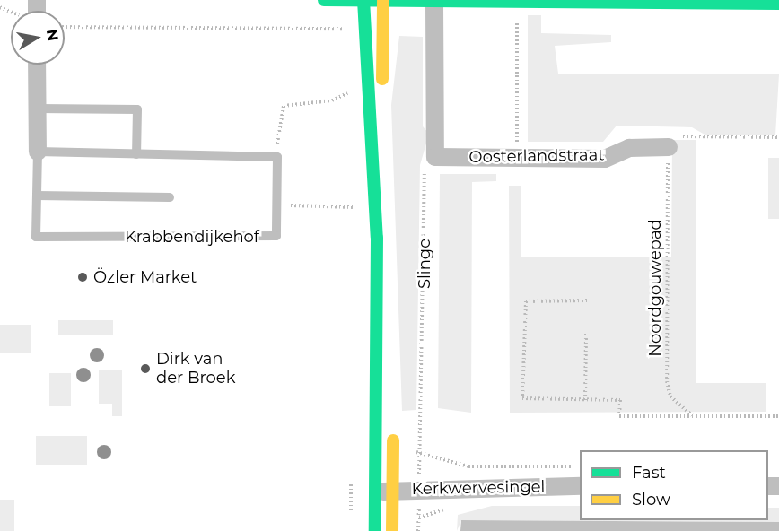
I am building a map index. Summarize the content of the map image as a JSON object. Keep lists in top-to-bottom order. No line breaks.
{"streets":{"street":["Oosterlandstraat","Krabbendijkehof","Kerkwervesingel"],"path":["Slinge","Noordgouwepad"]},"crossings":[["Oosterlandstraat","Slinge"],["Oosterlandstraat","Noordgouwepad"],["Slinge","Kerkwervesingel"]],"places":["Özler Market","Dirk van der Broek"],"legend":["Fast","Slow"],"north":"right"}
